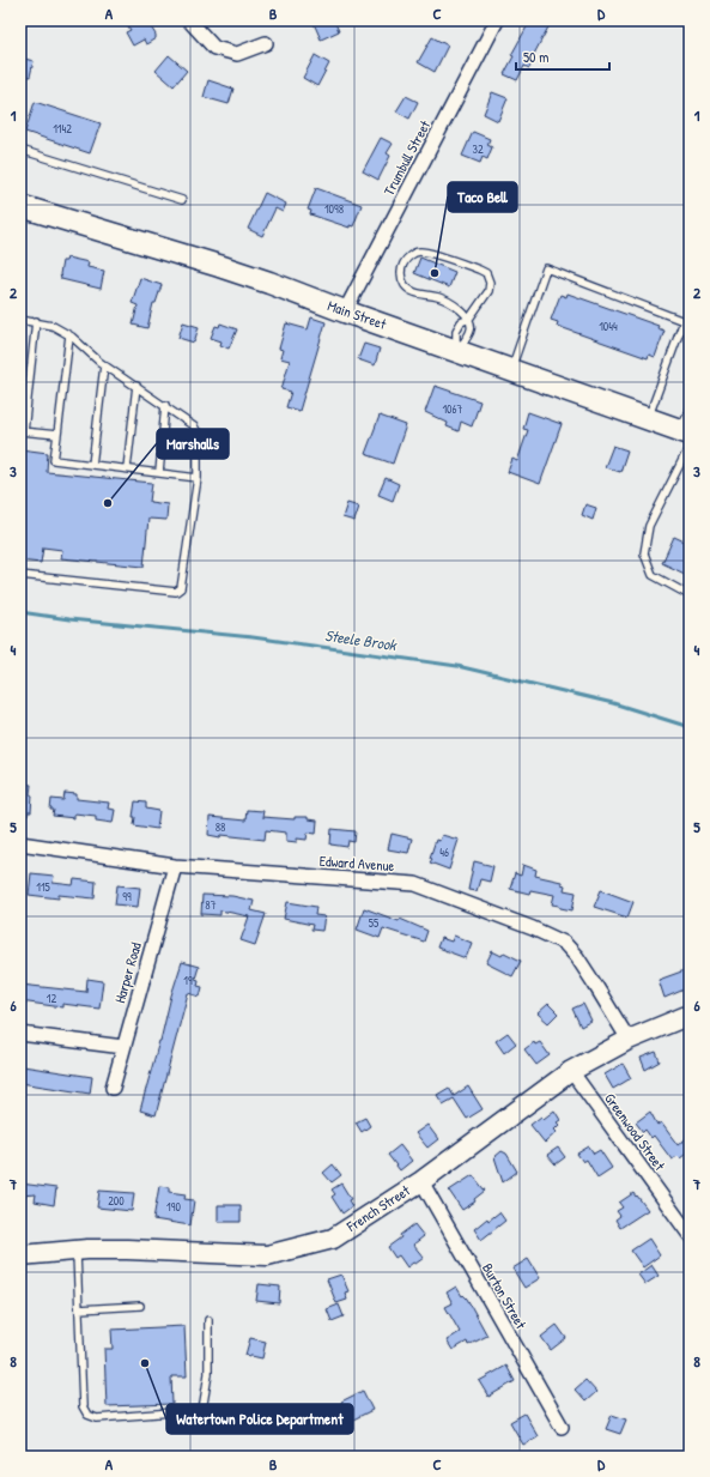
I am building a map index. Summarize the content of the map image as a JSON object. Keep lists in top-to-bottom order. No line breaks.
{"streets":{"main road":["Main Street"],"street":["Trumbull Street","Edward Avenue","Harper Road","Greenwood Street","French Street","Burton Street"]},"crossings":[["Trumbull Street","Main Street"],["Edward Avenue","Harper Road"],["Edward Avenue","French Street"],["Greenwood Street","French Street"],["French Street","Burton Street"]],"water":["Steele Brook"],"places":["Taco Bell","Marshalls","Watertown Police Department"],"house_numbers":["1142","32","1098","1044","1067","88","46","115","99","87","55","19","12","200","190"],"scale_bar":"50 m","grid":{"columns":["A","B","C","D"],"rows":["1","2","3","4","5","6","7","8"]}}
